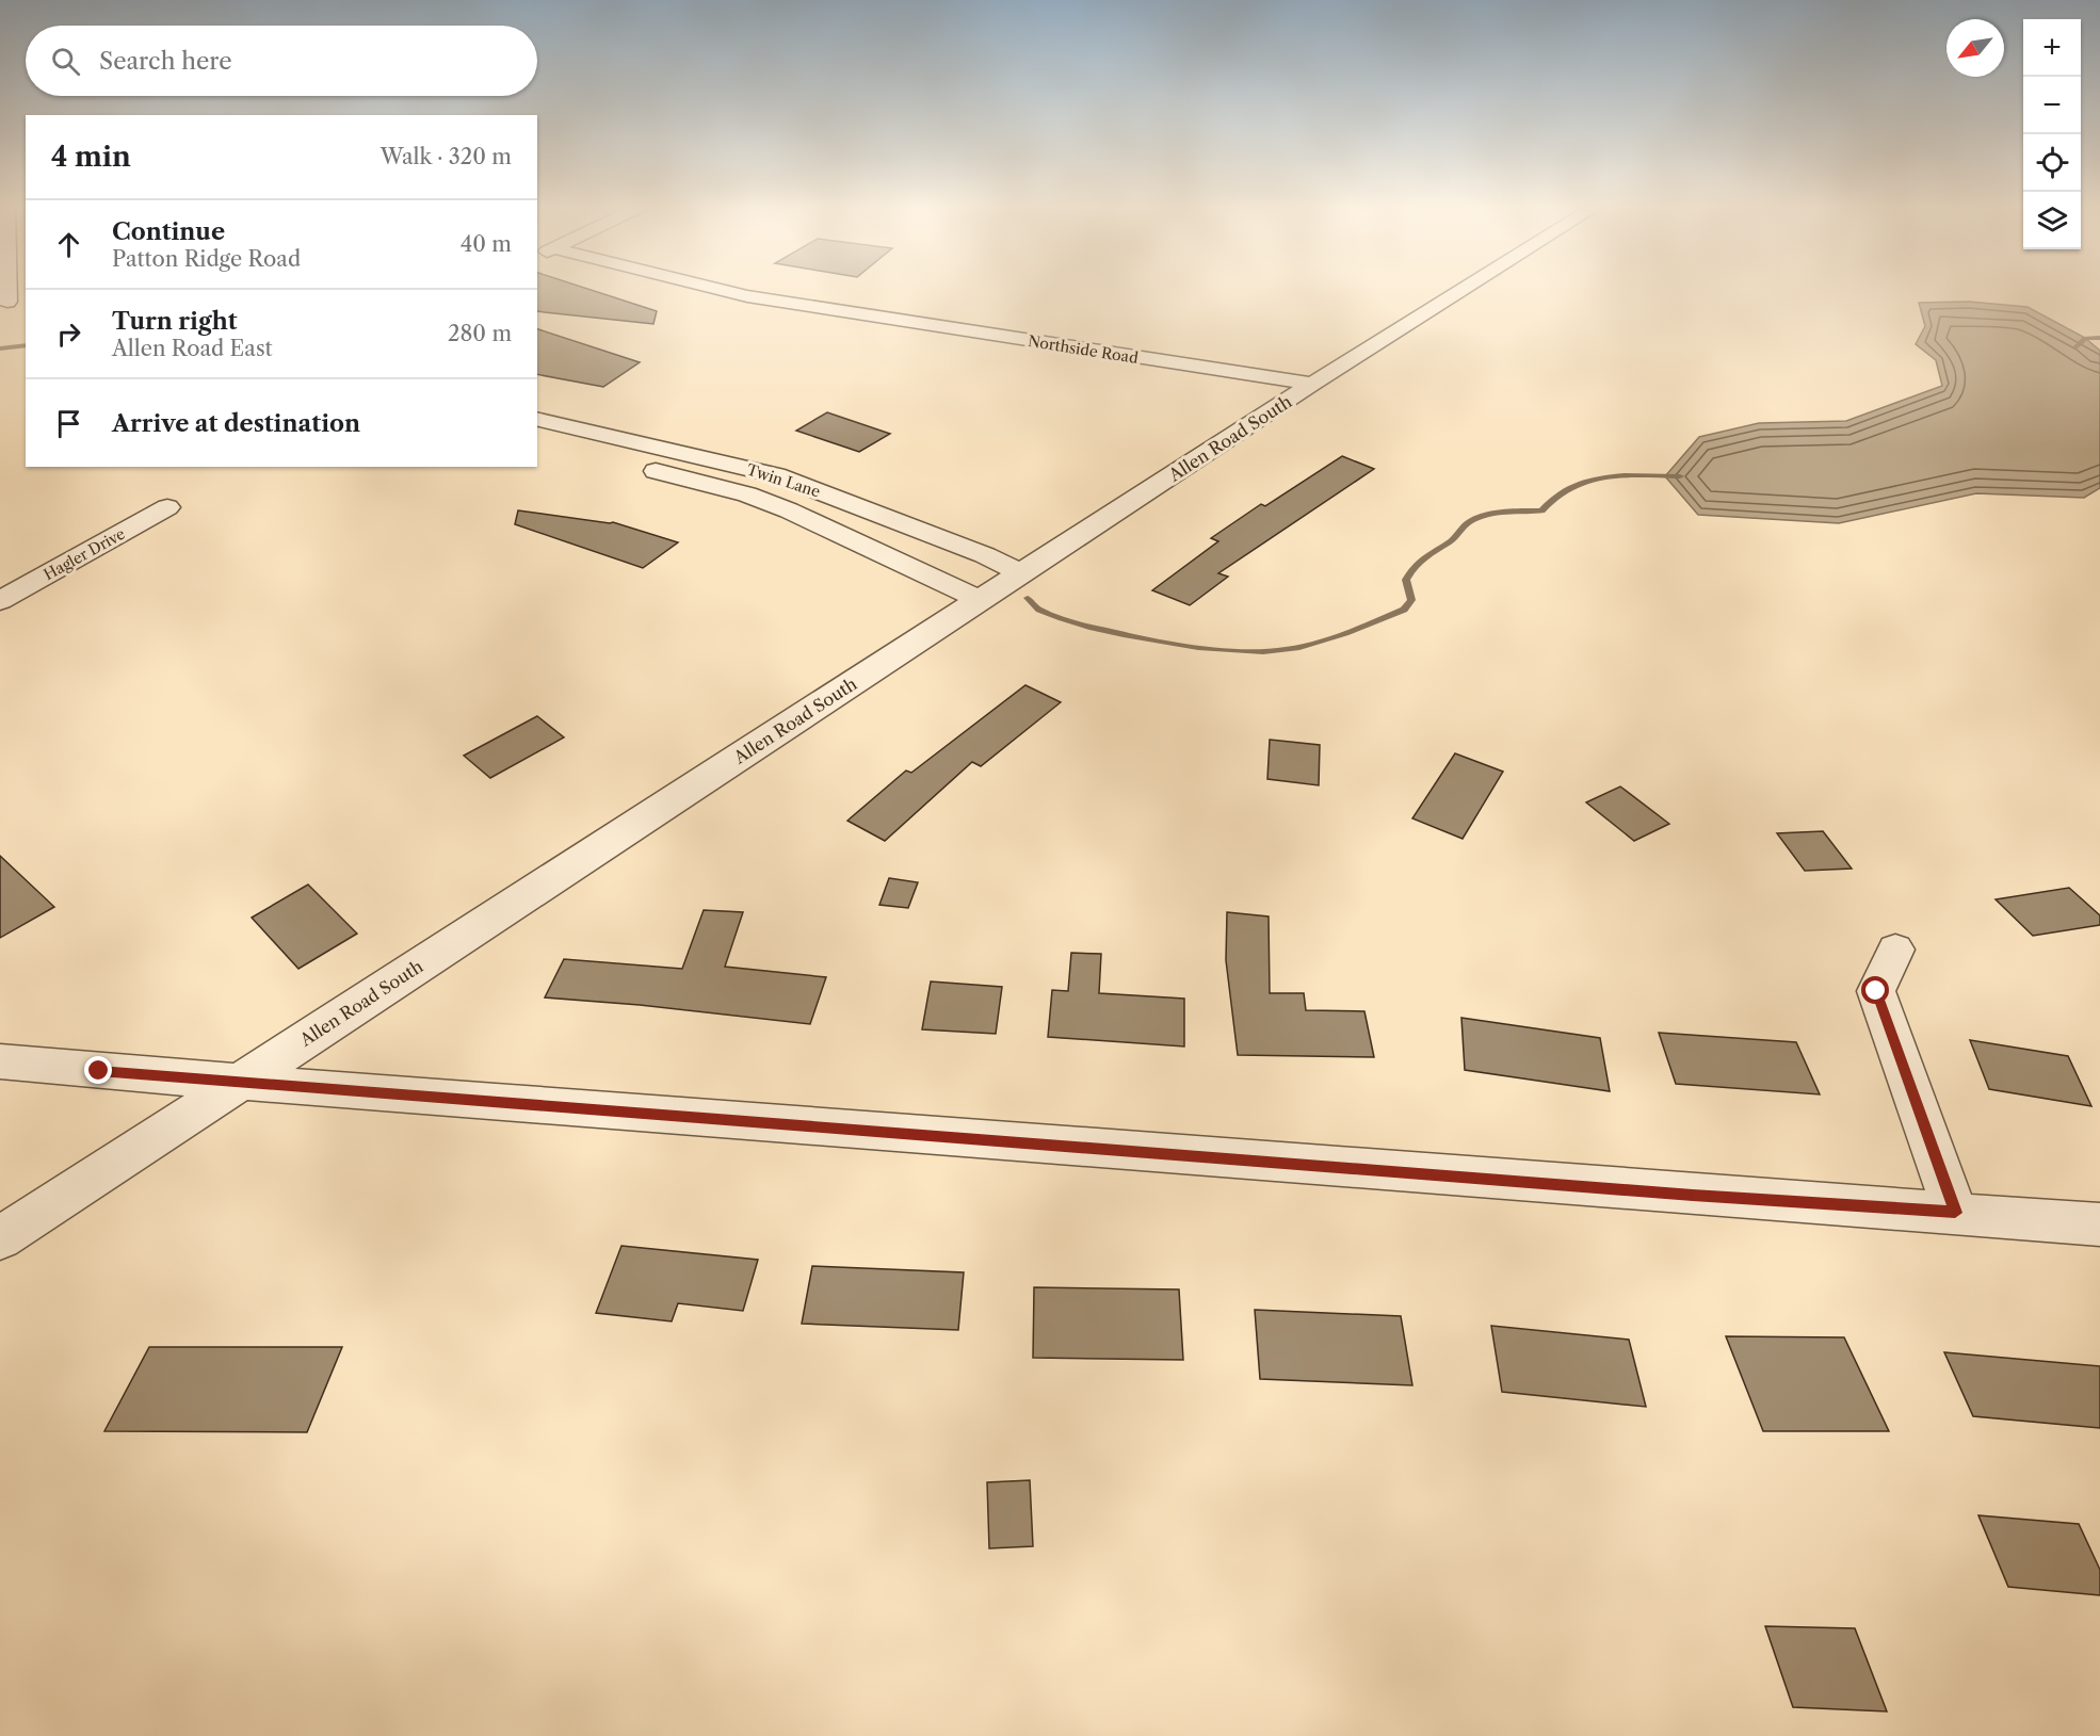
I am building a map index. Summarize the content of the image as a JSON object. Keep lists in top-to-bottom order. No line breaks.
{"streets":{"street":["Northside Road","Allen Road South","Twin Lane","Hagler Drive"]},"crossings":[["Northside Road","Allen Road South"],["Allen Road South","Twin Lane"]],"north":"bottom left","page":{"map_buttons":["+","−"],"search":"Search here","heading":["4 min","Walk · 320 m"],"list":[["Continue","Patton Ridge Road","40 m"],["Turn right","Allen Road East","280 m"],"Arrive at destination"]}}
